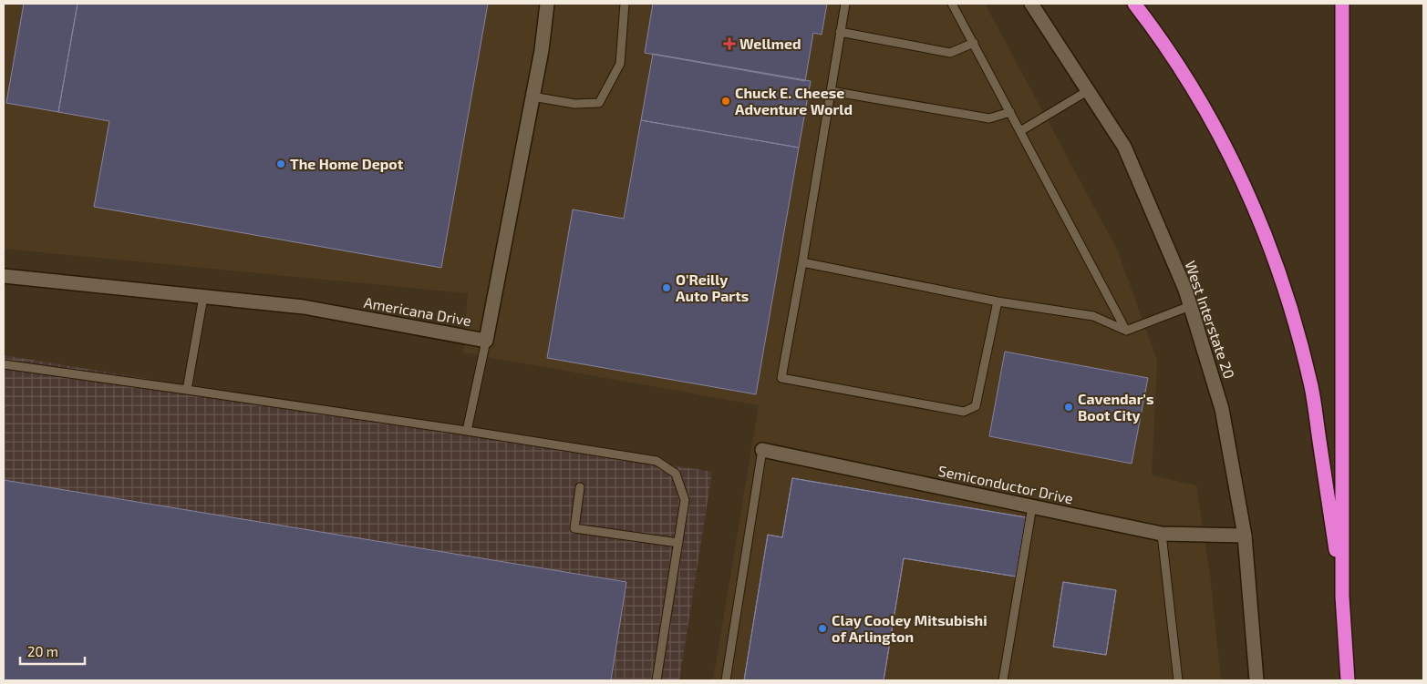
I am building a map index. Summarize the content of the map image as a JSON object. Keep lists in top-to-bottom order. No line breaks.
{"streets":{"street":["Americana Drive","West Interstate 20","Semiconductor Drive"]},"crossings":[["West Interstate 20","Semiconductor Drive"]],"places":{"health":["Wellmed"],"other":["Chuck E. Cheese Adventure World","The Home Depot","O'Reilly Auto Parts","Cavendar's Boot City","Clay Cooley Mitsubishi of Arlington"]},"scale_bar":"20 m"}
